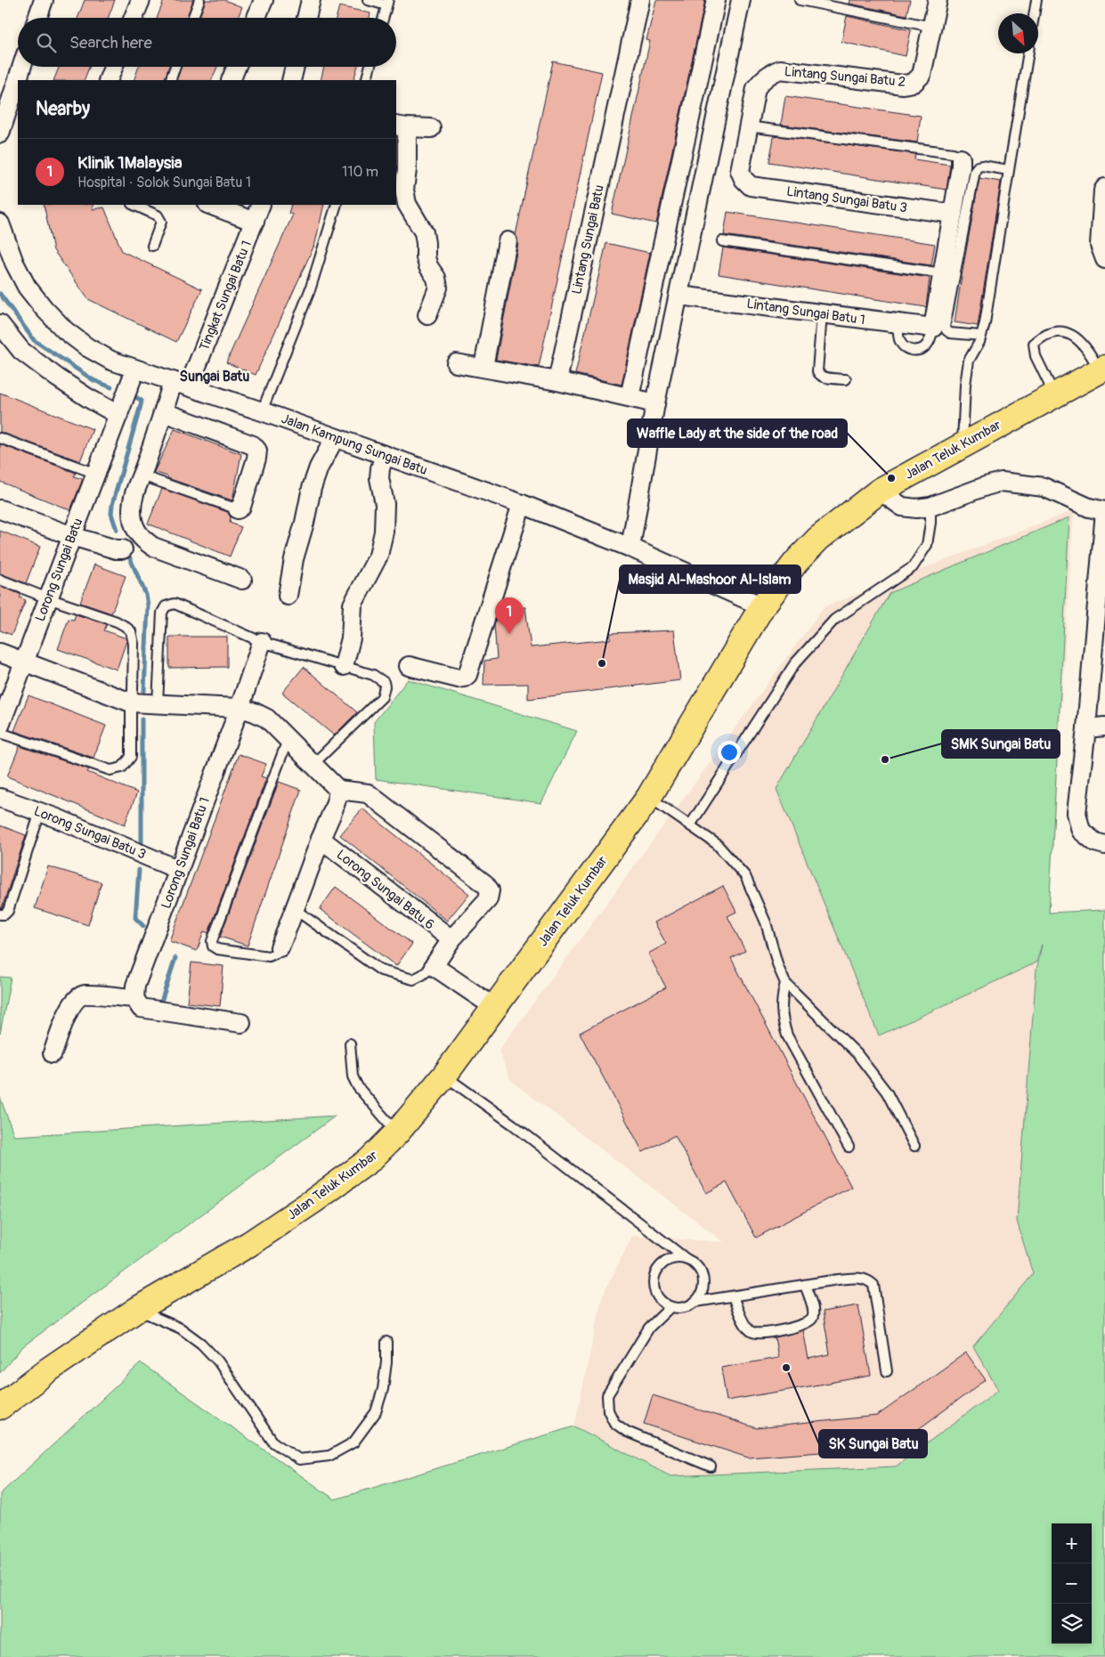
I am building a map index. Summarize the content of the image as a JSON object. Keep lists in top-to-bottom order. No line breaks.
{"streets":{"main road":["Jalan Teluk Kumbar"],"street":["Lintang Sungai Batu 2","Lintang Sungai Batu 3","Lintang Sungai Batu","Tingkat Sungai Batu 1","Lintang Sungai Batu 1","Jalan Kampung Sungai Batu","Lorong Sungai Batu","Lorong Sungai Batu 3","Lorong Sungai Batu 1","Lorong Sungai Batu 6"]},"crossings":[["Lintang Sungai Batu 2","Lintang Sungai Batu 3"],["Tingkat Sungai Batu 1","Jalan Kampung Sungai Batu"],["Jalan Kampung Sungai Batu","Jalan Teluk Kumbar"],["Jalan Kampung Sungai Batu","Lorong Sungai Batu"],["Lorong Sungai Batu 3","Lorong Sungai Batu 1"]],"districts":["Sungai Batu"],"places":["Waffle Lady at the side of the road","Masjid Al-Mashoor Al-Islam","SMK Sungai Batu","SK Sungai Batu"],"north":"bottom right","page":{"search":"Search here","heading":"Nearby","list":[{"mark":"1","name":"Klinik 1Malaysia","note":"Hospital · Solok Sungai Batu 1","value":"110 m"}],"pins":"1","map_buttons":["+","−"]}}
